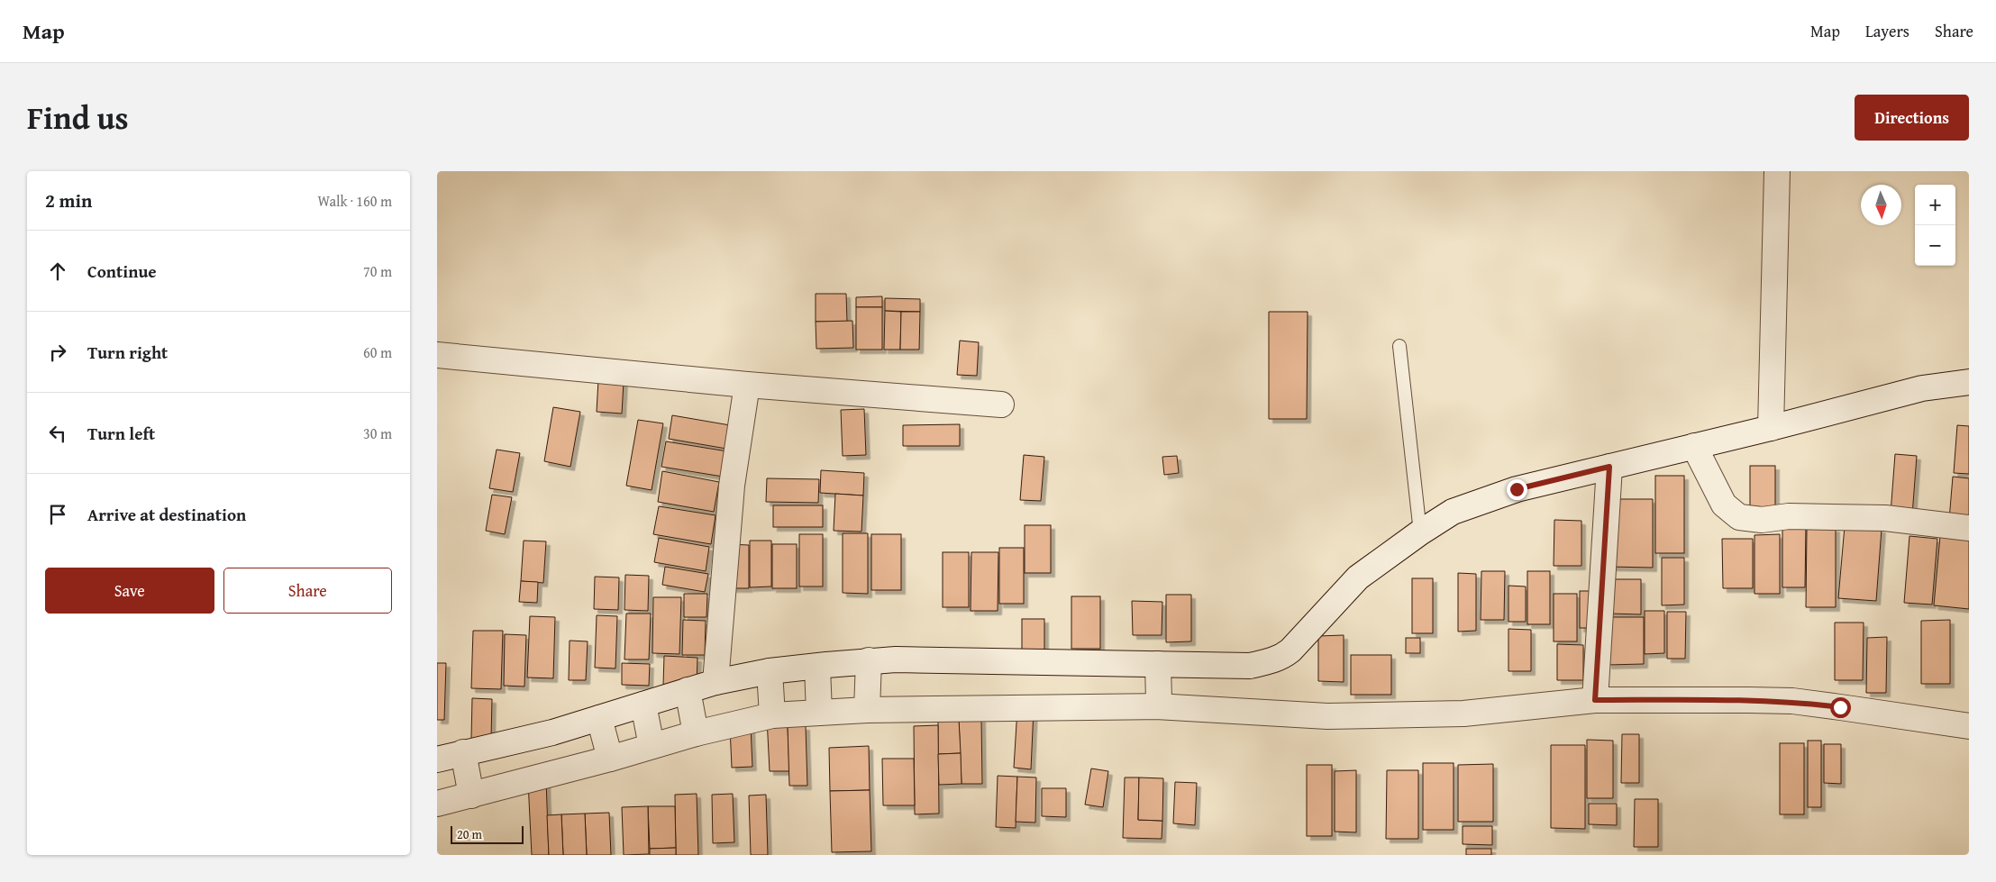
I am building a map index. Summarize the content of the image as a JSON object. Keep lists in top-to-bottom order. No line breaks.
{"scale_bar":"20 m","north":"bottom","page":{"header":"Map","nav":["Map","Layers","Share"],"title":"Find us","buttons":["Directions",["Save","Share"]],"heading":["2 min","Walk · 160 m"],"map_buttons":["+","−"],"list":[["Continue","70 m"],["Turn right","60 m"],["Turn left","30 m"],"Arrive at destination"],"scale":"20 m"}}
